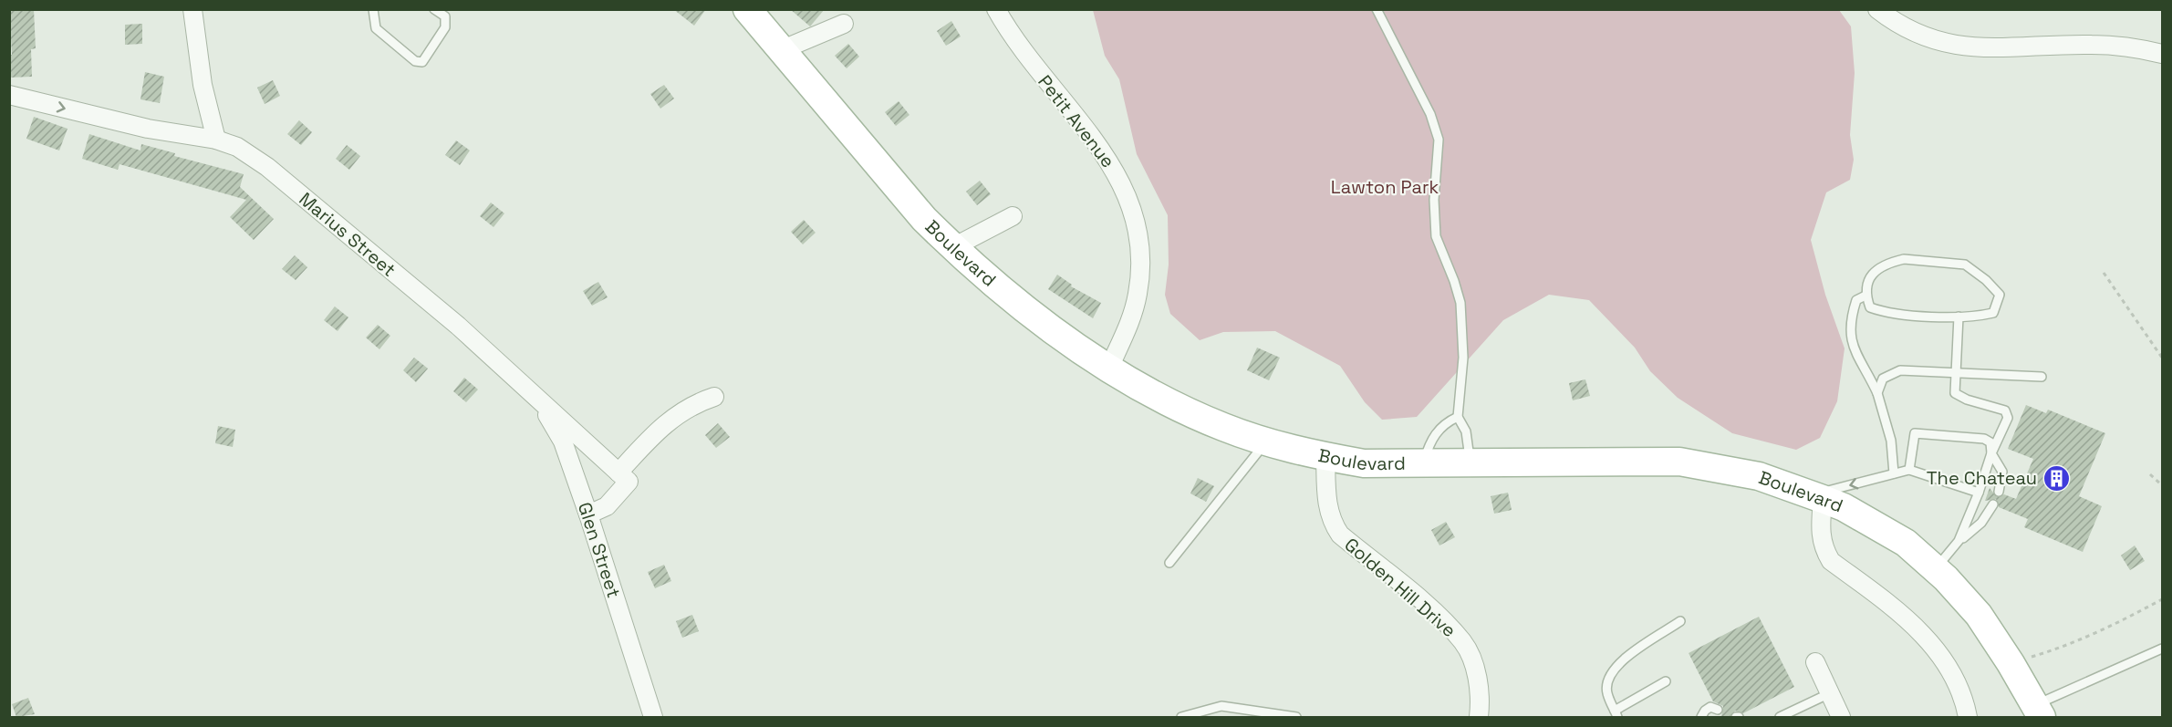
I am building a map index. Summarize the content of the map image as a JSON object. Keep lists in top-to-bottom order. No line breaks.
{"streets":{"main road":["Boulevard"],"street":["Petit Avenue","Marius Street","Glen Street","Golden Hill Drive"]},"crossings":[["Petit Avenue","Boulevard"],["Marius Street","Glen Street"],["Boulevard","Golden Hill Drive"]],"parks":["Lawton Park"],"places":{"building":["The Chateau"]}}
